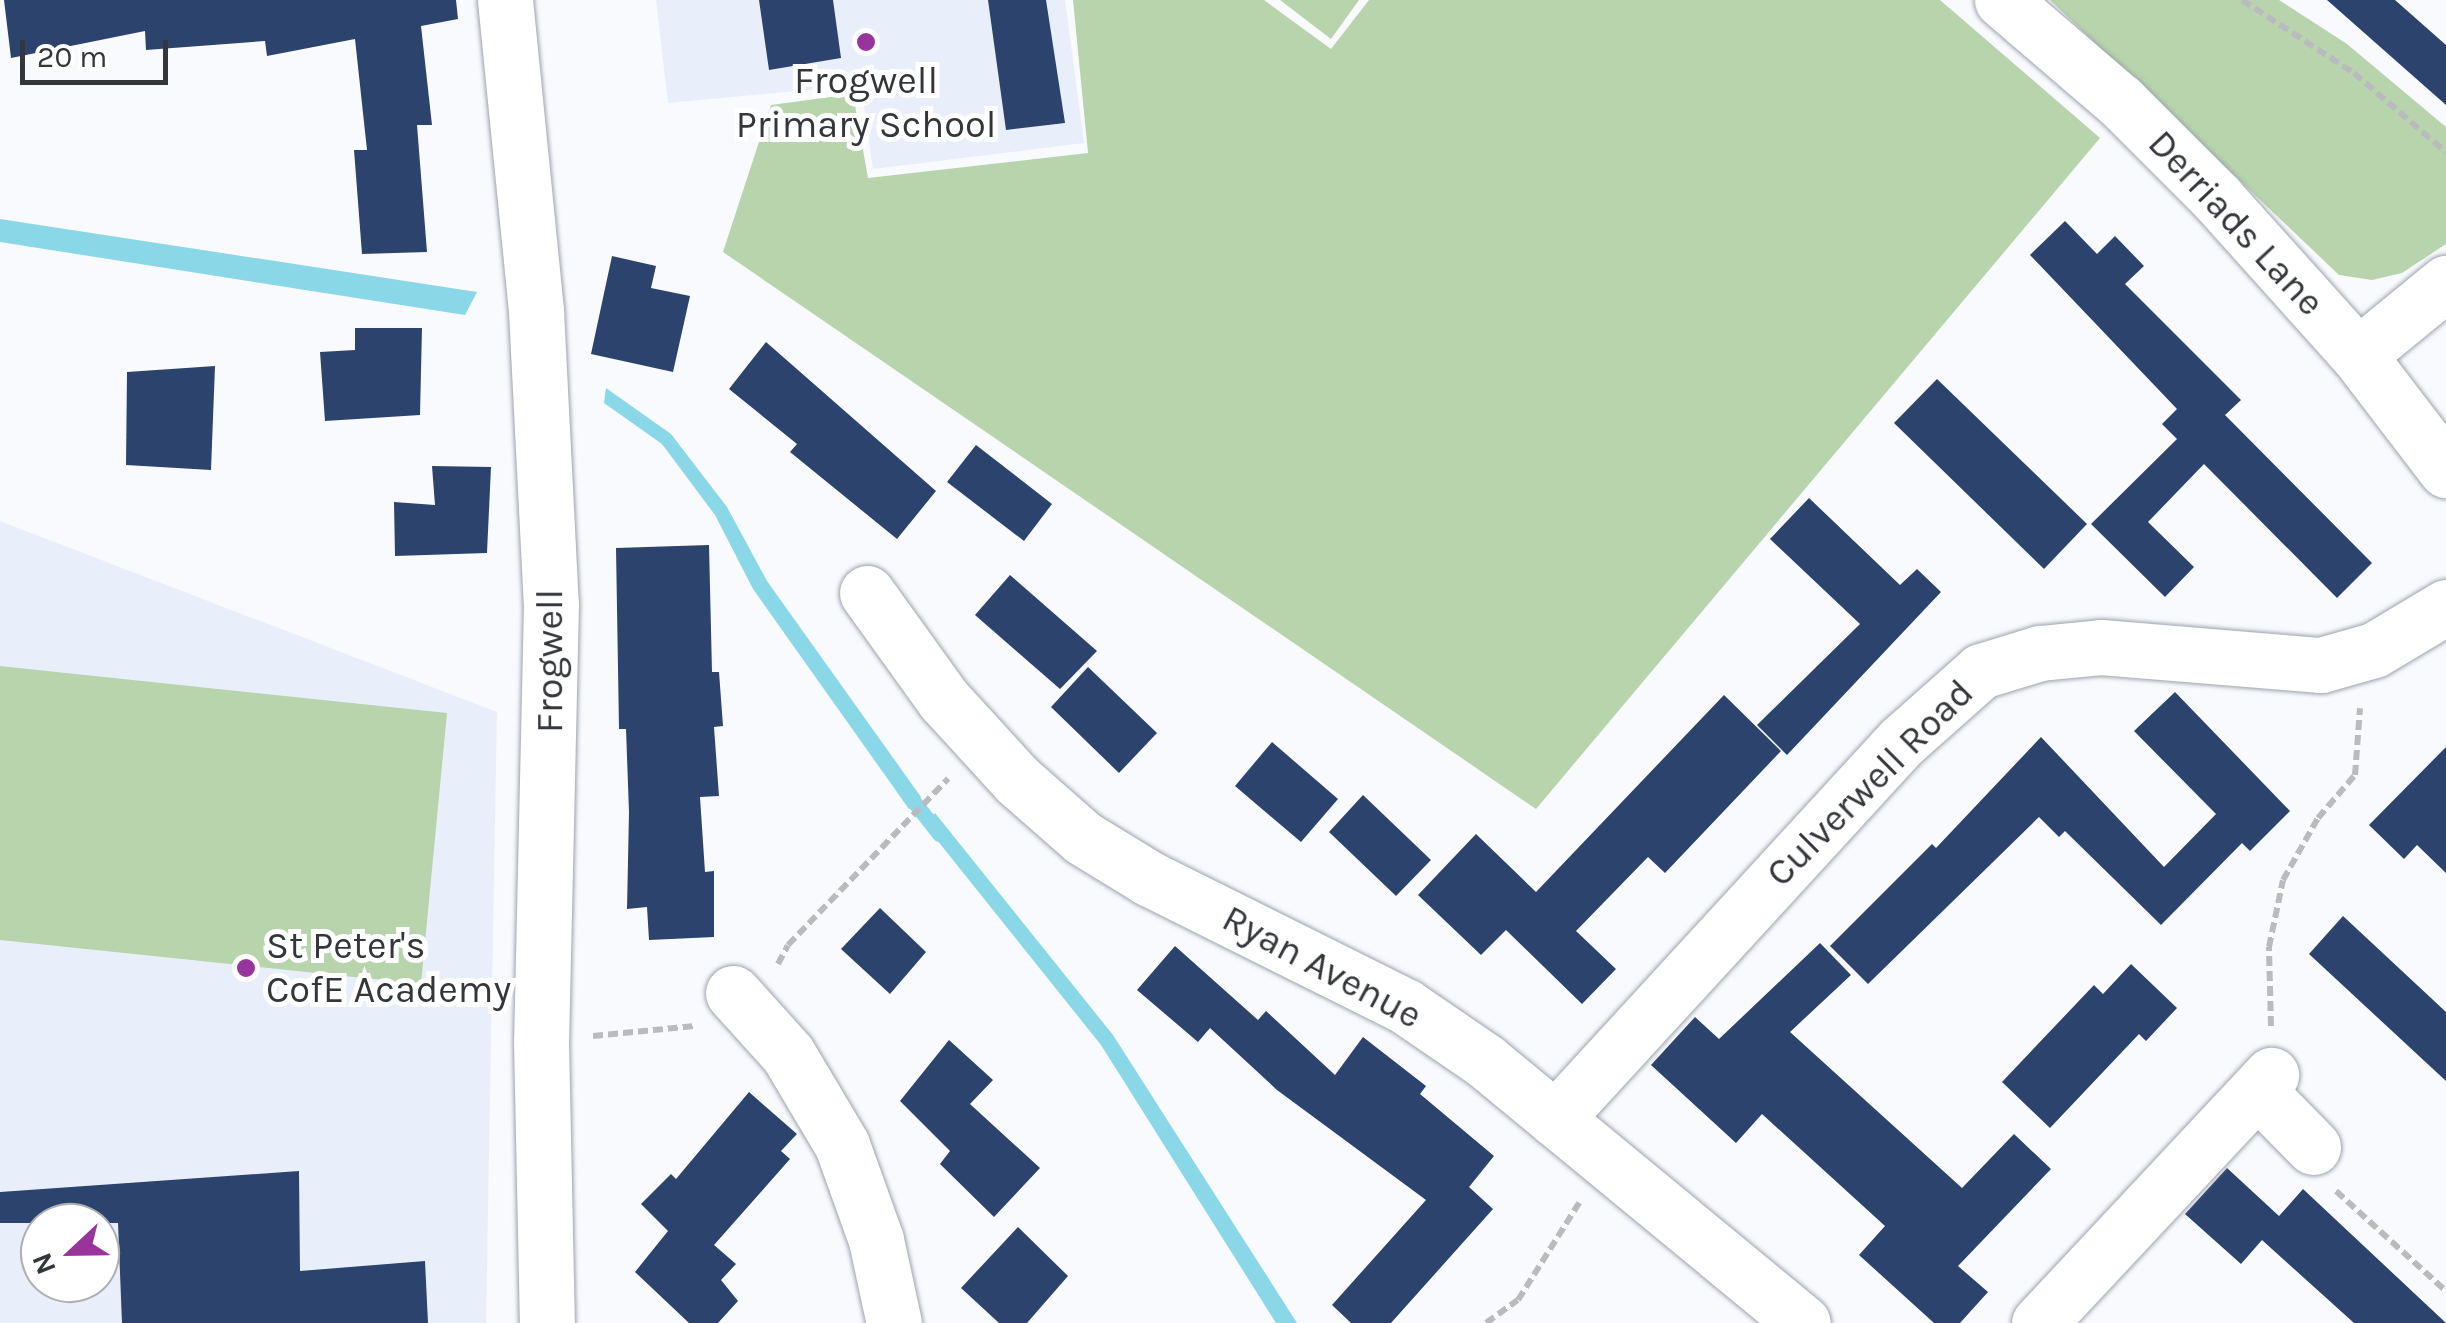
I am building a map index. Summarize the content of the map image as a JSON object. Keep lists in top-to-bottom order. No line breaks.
{"streets":{"street":["Derriads Lane","Frogwell","Culverwell Road","Ryan Avenue"]},"crossings":[["Culverwell Road","Ryan Avenue"]],"places":["Frogwell Primary School","St Peter's CofE Academy"],"scale_bar":"20 m","north":"left"}
